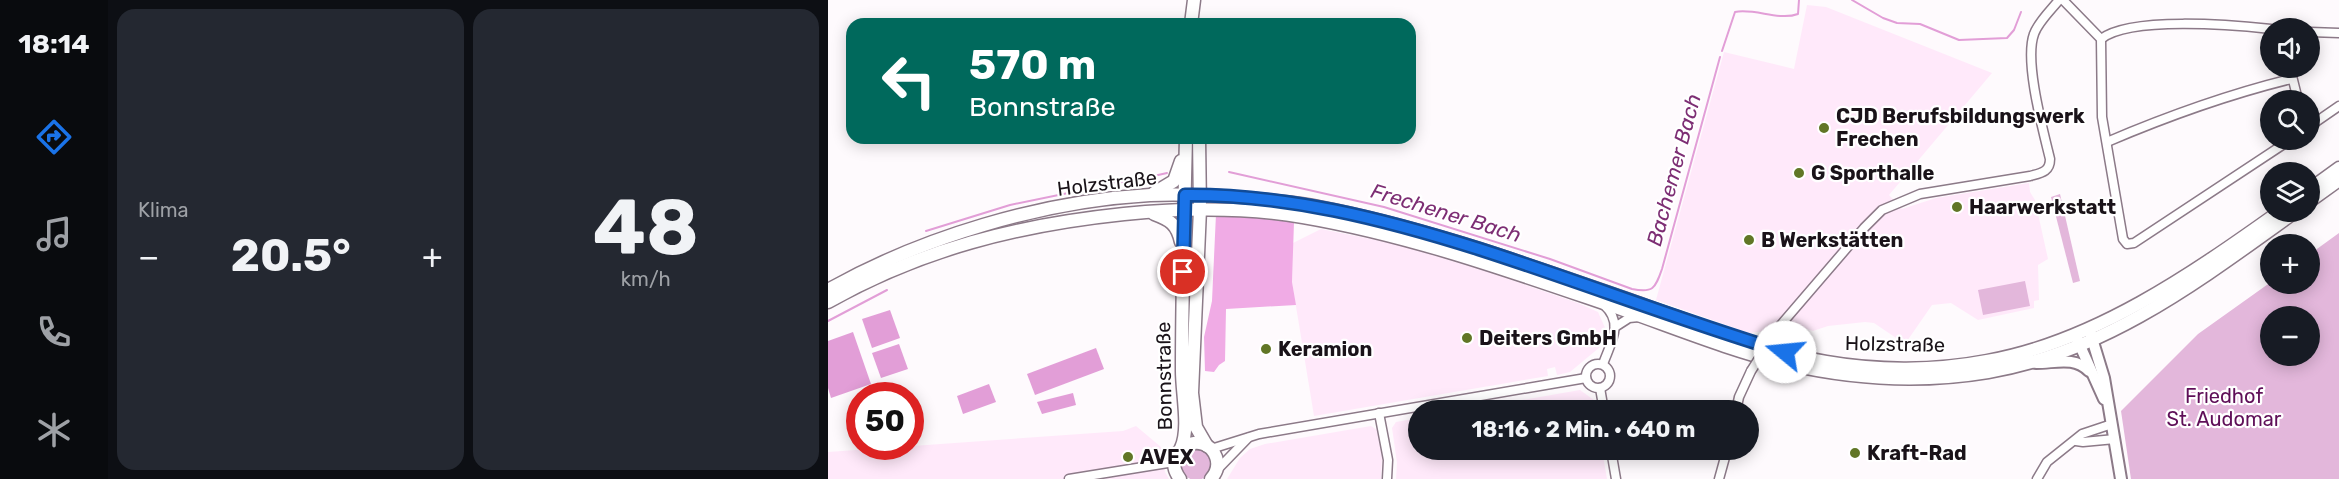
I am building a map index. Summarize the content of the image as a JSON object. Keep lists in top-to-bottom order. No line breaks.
{"streets":{"main road":["Holzstraße","Bonnstraße"]},"crossings":[["Holzstraße","Bonnstraße"]],"water":["Bachemer Bach","Frechener Bach"],"parks":["Friedhof St. Audomar"],"places":["CJD Berufsbildungswerk Frechen","G Sporthalle","Haarwerkstatt","B Werkstätten","Deiters GmbH","Keramion","Kraft-Rad","AVEX"],"page":{"tabs":"18:14","tile":["Klima",["48","km/h"]],"map_buttons":["+","−"],"turn":["570 m","Bonnstraße"],"heat":["−","20.5°","+"],"limit":"50","trip":"18:16 · 2 Min. · 640 m"}}
